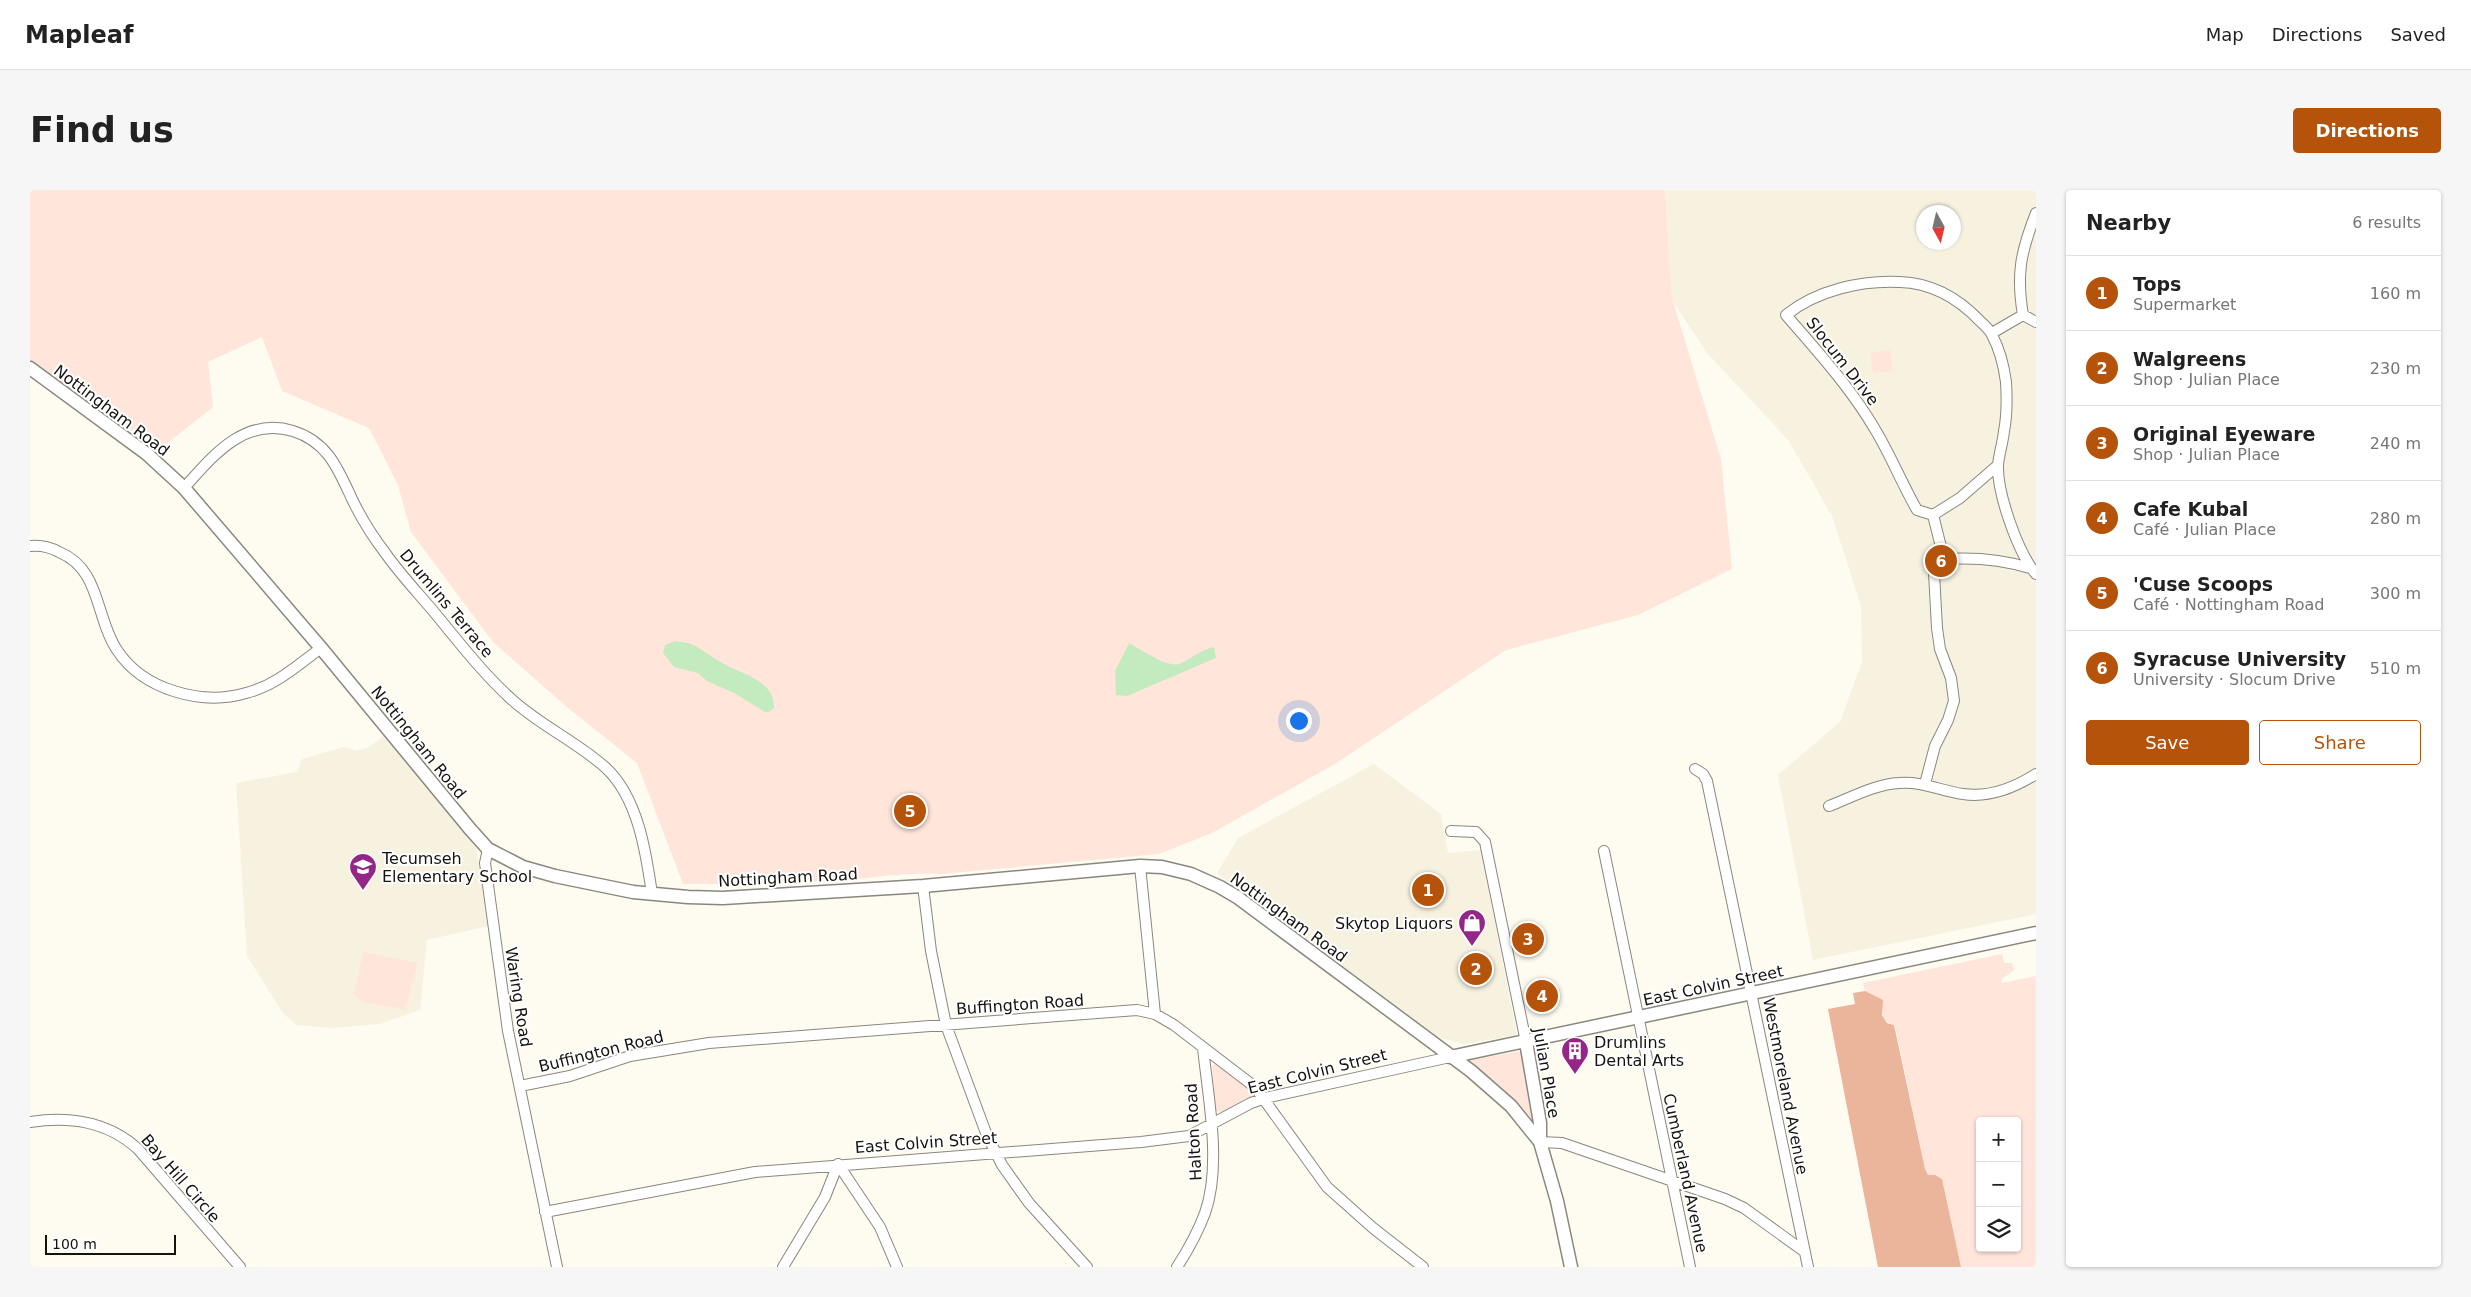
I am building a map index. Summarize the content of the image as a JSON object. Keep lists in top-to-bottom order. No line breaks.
{"streets":{"street":["Slocum Drive","Nottingham Road","Drumlins Terrace","East Colvin Street","Waring Road","Buffington Road","Julian Place","Westmoreland Avenue","Halton Road","Cumberland Avenue","Bay Hill Circle"]},"crossings":[["Nottingham Road","Drumlins Terrace"],["Nottingham Road","East Colvin Street"],["Nottingham Road","Waring Road"],["Nottingham Road","Julian Place"],["East Colvin Street","Waring Road"],["East Colvin Street","Buffington Road"],["East Colvin Street","Julian Place"],["East Colvin Street","Westmoreland Avenue"],["East Colvin Street","Halton Road"],["East Colvin Street","Cumberland Avenue"],["Waring Road","Buffington Road"],["Buffington Road","Halton Road"]],"places":{"school or university":["Tecumseh Elementary School"],"shop":["Skytop Liquors"],"building":["Drumlins Dental Arts"]},"scale_bar":"100 m","north":"bottom","page":{"header":"Mapleaf","nav":["Map","Directions","Saved"],"buttons":["Directions",["Save","Share"]],"title":"Find us","heading":["Nearby","6 results"],"list":[{"mark":"1","name":"Tops","note":"Supermarket","value":"160 m"},{"mark":"2","name":"Walgreens","note":"Shop · Julian Place","value":"230 m"},{"mark":"3","name":"Original Eyeware","note":"Shop · Julian Place","value":"240 m"},{"mark":"4","name":"Cafe Kubal","note":"Café · Julian Place","value":"280 m"},{"mark":"5","name":"'Cuse Scoops","note":"Café · Nottingham Road","value":"300 m"},{"mark":"6","name":"Syracuse University","note":"University · Slocum Drive","value":"510 m"}],"pins":["6","5","1","3","2","4"],"map_buttons":["+","−"],"scale":"100 m"}}
